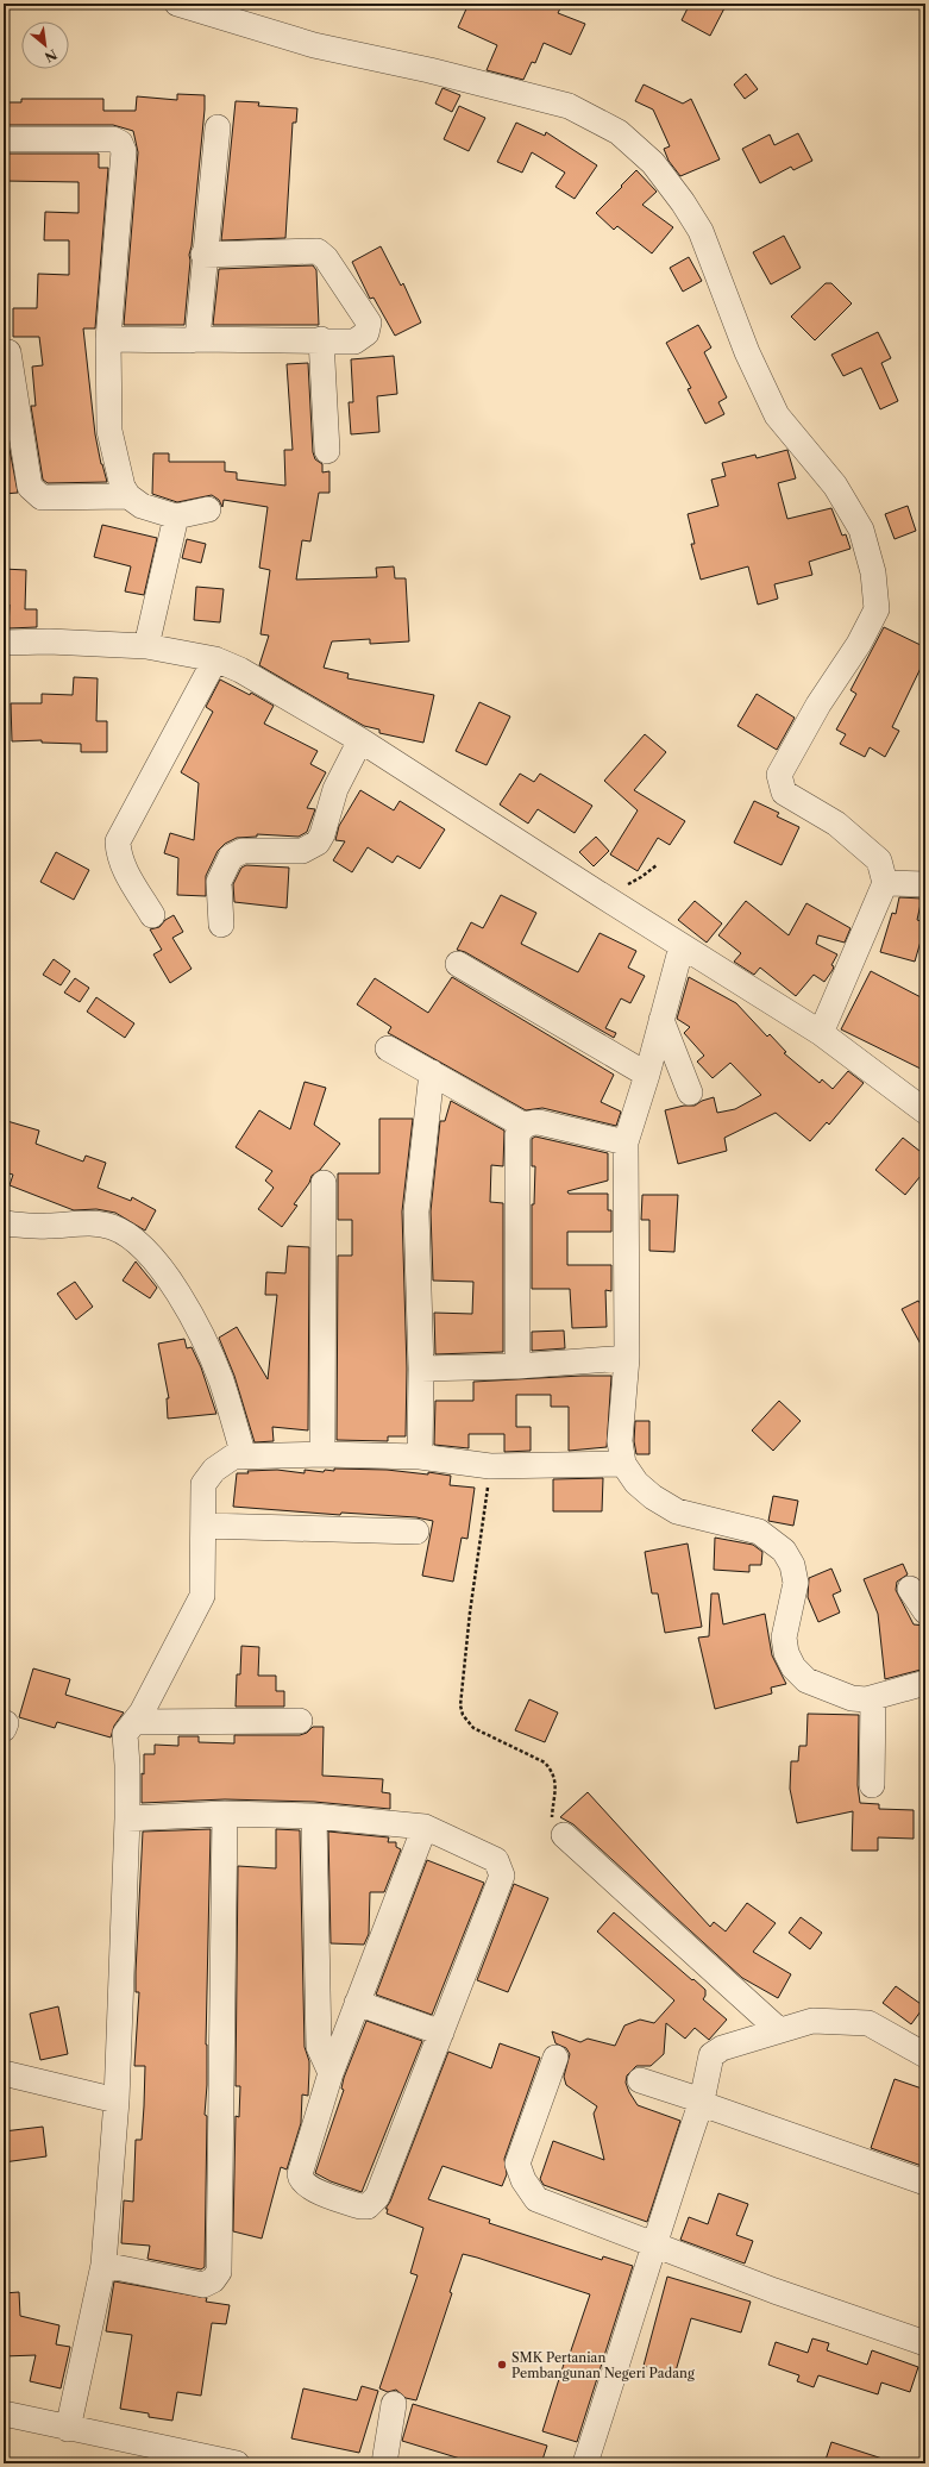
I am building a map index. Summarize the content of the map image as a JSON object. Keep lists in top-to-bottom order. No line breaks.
{"places":["SMK Pertanian Pembangunan Negeri Padang"],"north":"bottom right"}
